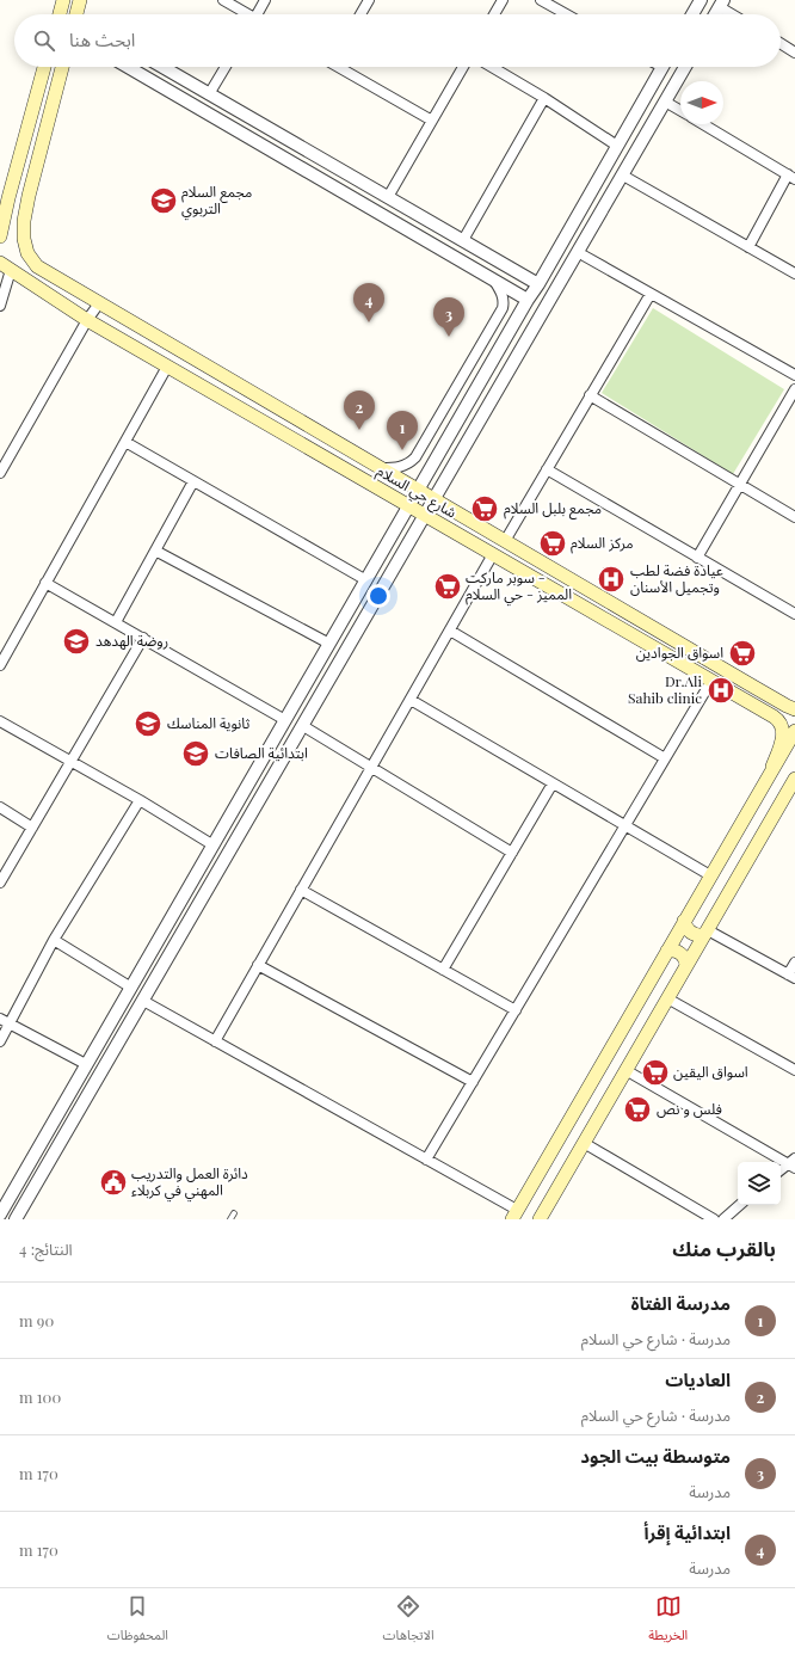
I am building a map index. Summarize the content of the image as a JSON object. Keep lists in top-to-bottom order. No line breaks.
{"streets":{"main road":["شارع حي السلام"]},"places":{"school or university":["مجمع السلام التربوي","روضة الهدهد","ثانوية المناسك","ابتدائية الصافات"],"supermarket":["مجمع بلبل السلام","مركز السلام","سوبر ماركت - المميز - حي السلام","اسواق الجوادين","اسواق اليقين","فلس و نص"],"hospital":["عيادة فضة لطب وتجميل الأسنان","Dr.Ali Sahib clinic"],"public building":["دائرة العمل والتدريب المهني في كربلاء"]},"north":"right","page":{"search":"ابحث هنا","pins":["4","3","2","1"],"heading":["بالقرب منك","النتائج: 4"],"list":[{"mark":"1","name":"مدرسة الفتاة","note":"مدرسة · شارع حي السلام","value":"90 m"},{"mark":"2","name":"العاديات","note":"مدرسة · شارع حي السلام","value":"100 m"},{"mark":"3","name":"متوسطة بيت الجود","note":"مدرسة","value":"170 m"},{"mark":"4","name":"ابتدائية إقرأ","note":"مدرسة","value":"170 m"}],"nav":["الخريطة","الاتجاهات","المحفوظات"]}}
